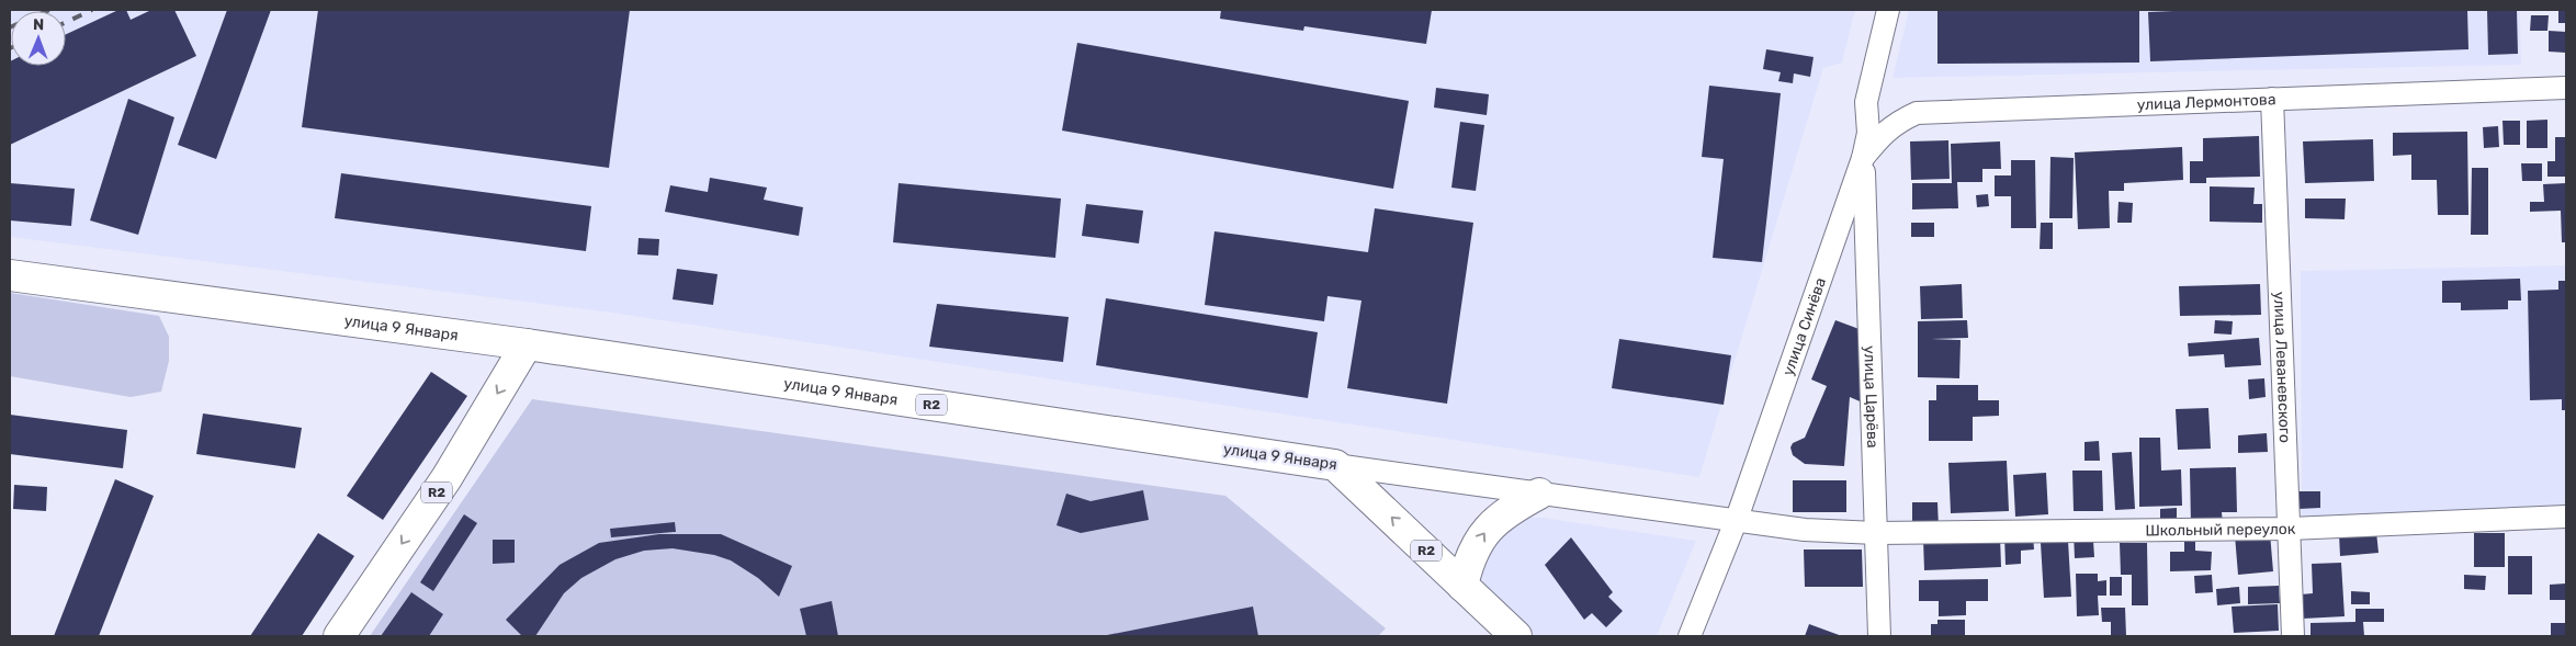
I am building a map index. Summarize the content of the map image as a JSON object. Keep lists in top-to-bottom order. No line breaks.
{"streets":{"main road":["улица 9 Января","R2"],"street":["улица Лермонтова","улица Синёва","улица Леваневского","улица Царёва","Школьный переулок"]},"crossings":[["улица Лермонтова","улица Синёва"],["улица Лермонтова","улица Леваневского"],["улица Лермонтова","улица Царёва"],["улица 9 Января","улица Синёва"],["улица 9 Января","R2"],["улица 9 Января","Школьный переулок"],["улица Синёва","улица Царёва"],["улица Синёва","Школьный переулок"],["улица Леваневского","Школьный переулок"],["улица Царёва","Школьный переулок"]],"north":"top"}
